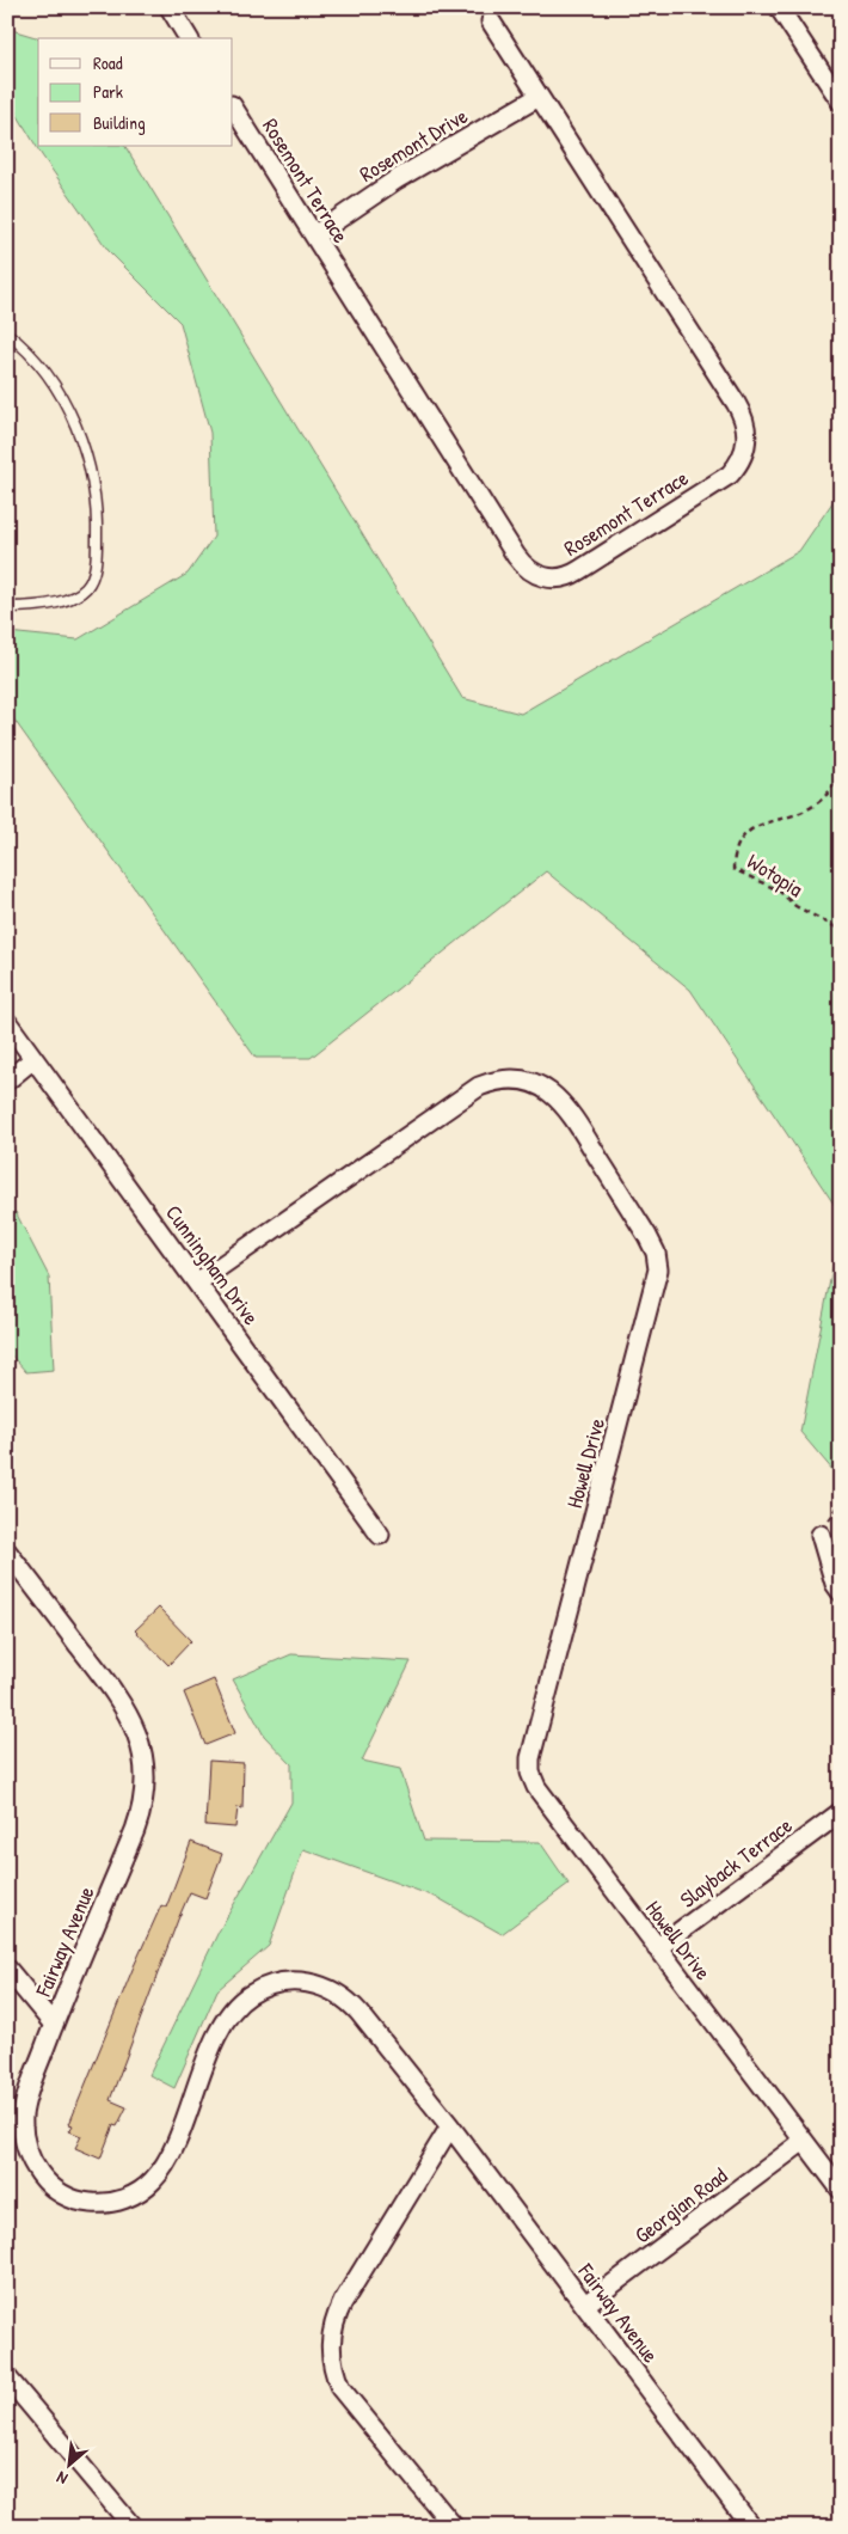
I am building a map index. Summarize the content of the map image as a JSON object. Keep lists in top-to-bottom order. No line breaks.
{"streets":{"street":["Rosemont Drive","Rosemont Terrace","Cunningham Drive","Howell Drive","Slayback Terrace","Fairway Avenue","Georgian Road"],"path":["Wotopia"]},"crossings":[["Rosemont Drive","Rosemont Terrace"],["Cunningham Drive","Howell Drive"],["Howell Drive","Slayback Terrace"],["Howell Drive","Georgian Road"],["Fairway Avenue","Georgian Road"]],"legend":["Road","Park","Building"],"north":"bottom left"}
